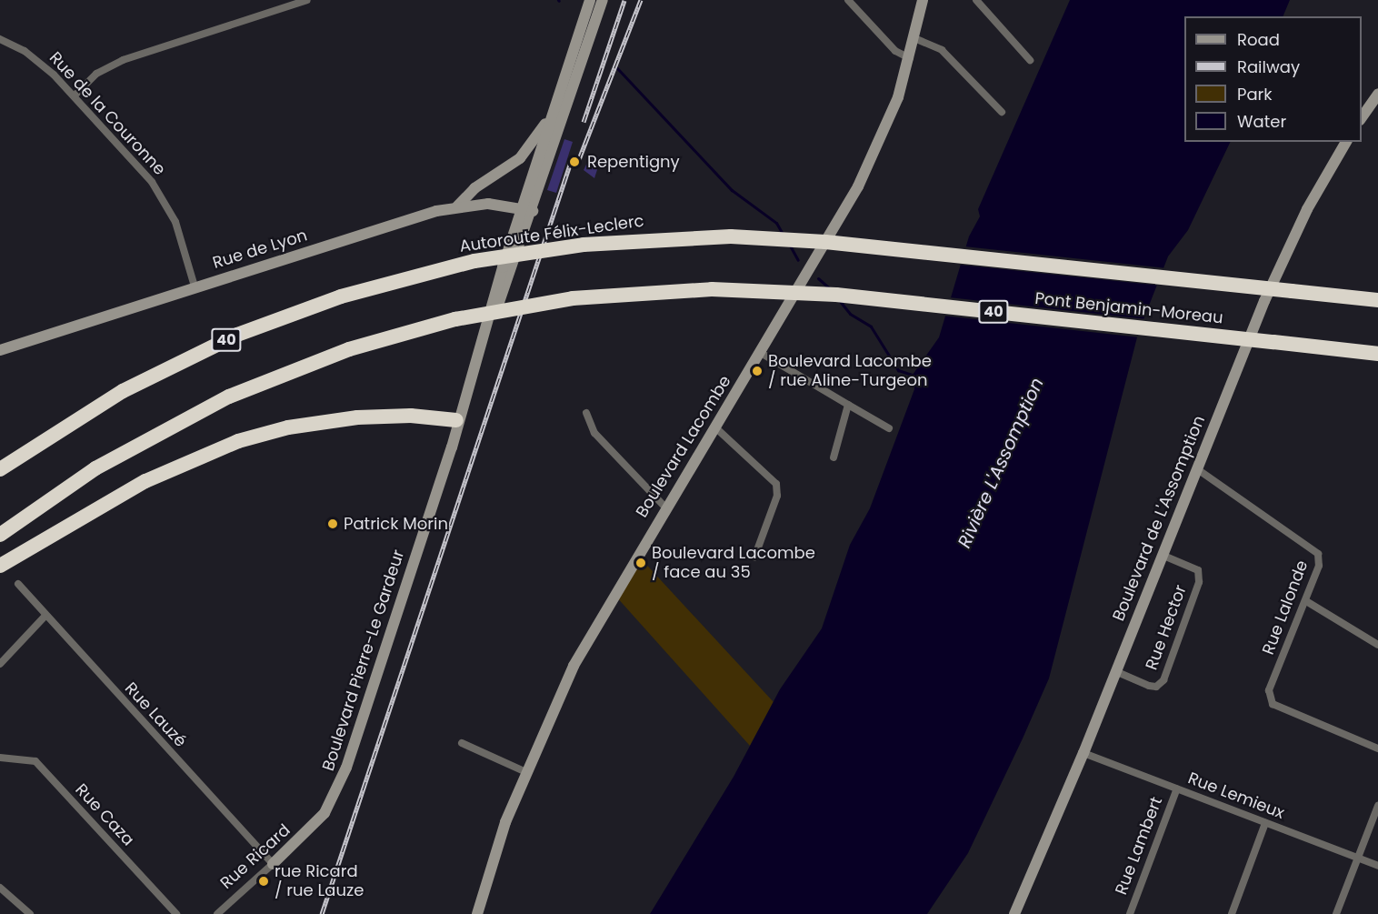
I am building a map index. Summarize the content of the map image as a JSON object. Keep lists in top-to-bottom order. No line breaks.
{"streets":{"highway":["Autoroute Félix-Leclerc","Pont Benjamin-Moreau","40"],"street":["Rue de la Couronne","Rue de Lyon","Boulevard Lacombe","Boulevard de L'Assomption","Rue Lalonde","Rue Hector","Boulevard Pierre-Le Gardeur","Rue Lauzé","Rue Lemieux","Rue Caza","Rue Lambert","Rue Ricard"]},"crossings":[["Rue de la Couronne","Rue de Lyon"],["Rue de Lyon","Boulevard Pierre-Le Gardeur"],["Boulevard de L'Assomption","Rue Lalonde"],["Boulevard de L'Assomption","Rue Hector"],["Boulevard de L'Assomption","Rue Lemieux"],["Boulevard Pierre-Le Gardeur","Rue Ricard"],["Rue Lauzé","Rue Ricard"],["Rue Lemieux","Rue Lambert"]],"water":["Rivière L'Assomption"],"places":["Repentigny","Boulevard Lacombe / rue Aline-Turgeon","Patrick Morin","Boulevard Lacombe / face au 35","rue Ricard / rue Lauze"],"legend":["Road","Railway","Park","Water"]}
